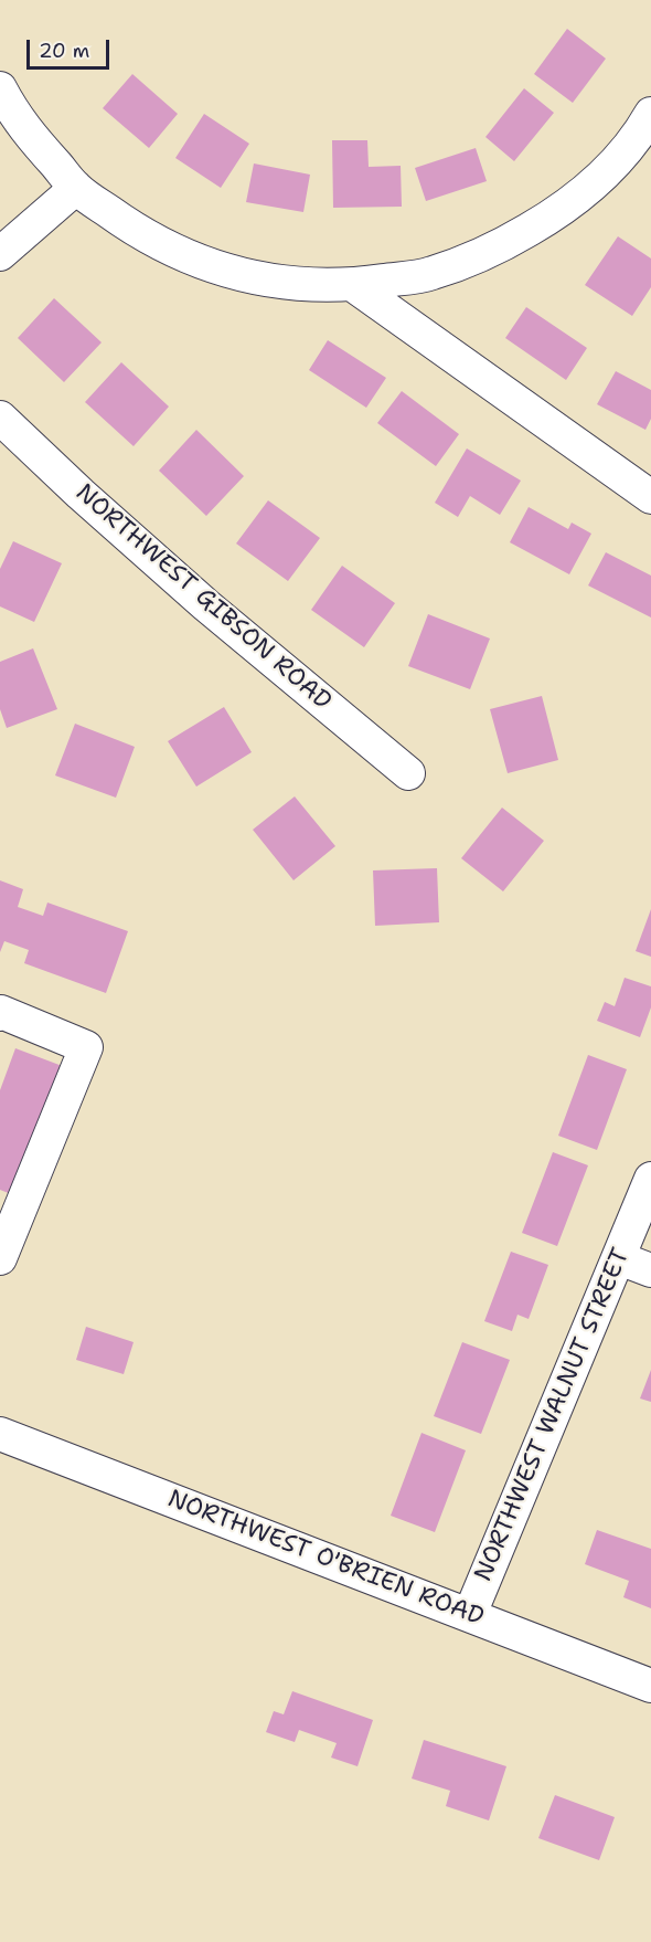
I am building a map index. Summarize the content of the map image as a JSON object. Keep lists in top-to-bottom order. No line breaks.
{"streets":{"street":["NORTHWEST GIBSON ROAD","NORTHWEST WALNUT STREET","NORTHWEST O'BRIEN ROAD"]},"crossings":[["NORTHWEST WALNUT STREET","NORTHWEST O'BRIEN ROAD"]],"scale_bar":"20 m"}
